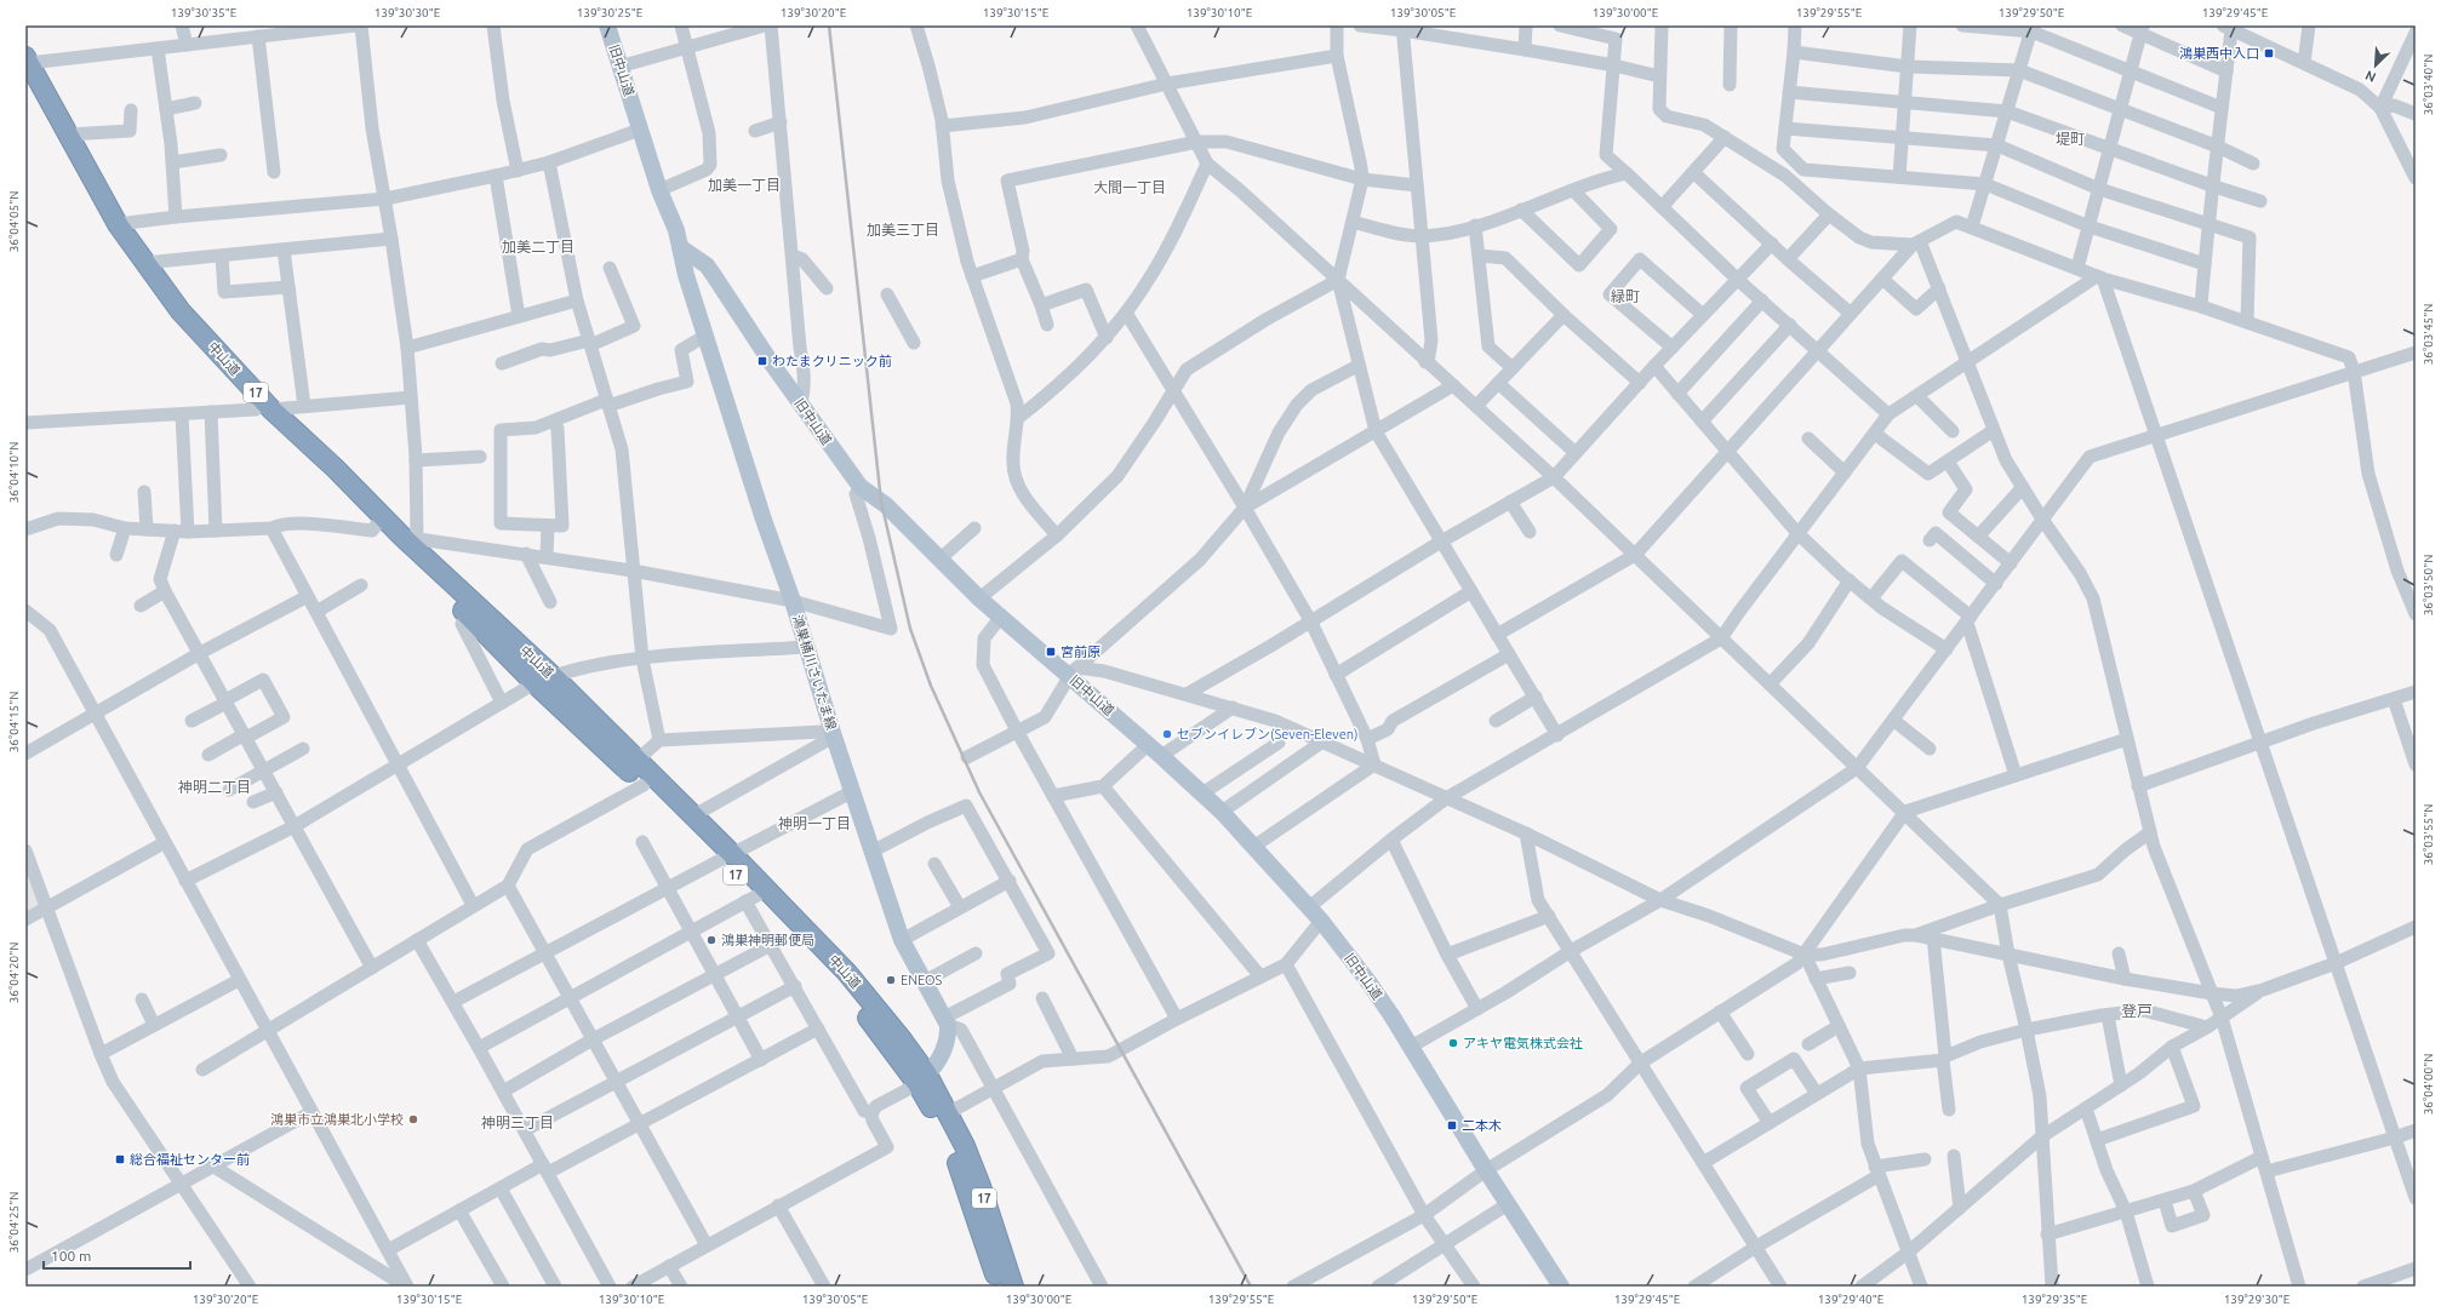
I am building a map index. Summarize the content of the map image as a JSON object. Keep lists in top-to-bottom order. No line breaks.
{"streets":{"highway":["中山道","17"],"main road":["旧中山道","鴻巣桶川さいたま線"]},"crossings":[["旧中山道","鴻巣桶川さいたま線"]],"districts":["堤町","加美一丁目","大間一丁目","加美三丁目","加美二丁目","緑町","神明二丁目","神明一丁目","登戸","神明三丁目"],"places":{"transit":["鴻巣西中入口","わたまクリニック前","宮前原","二本木","総合福祉センター前"],"other":["セブンイレブン(Seven-Eleven)","鴻巣神明郵便局","ENEOS","アキヤ電気株式会社","鴻巣市立鴻巣北小学校"]},"scale_bar":"100 m","north":"bottom left","coordinates":["139°30'35\"E","139°30'30\"E","139°30'25\"E","139°30'20\"E","139°30'15\"E","139°30'10\"E","139°30'05\"E","139°30'00\"E","139°29'55\"E","139°29'50\"E","139°29'45\"E","36°03'40\"N","36°04'05\"N","36°03'45\"N","36°04'10\"N","36°03'50\"N","36°04'15\"N","36°03'55\"N","36°04'20\"N","36°04'00\"N","36°04'25\"N","139°29'40\"E","139°29'35\"E","139°29'30\"E"]}
